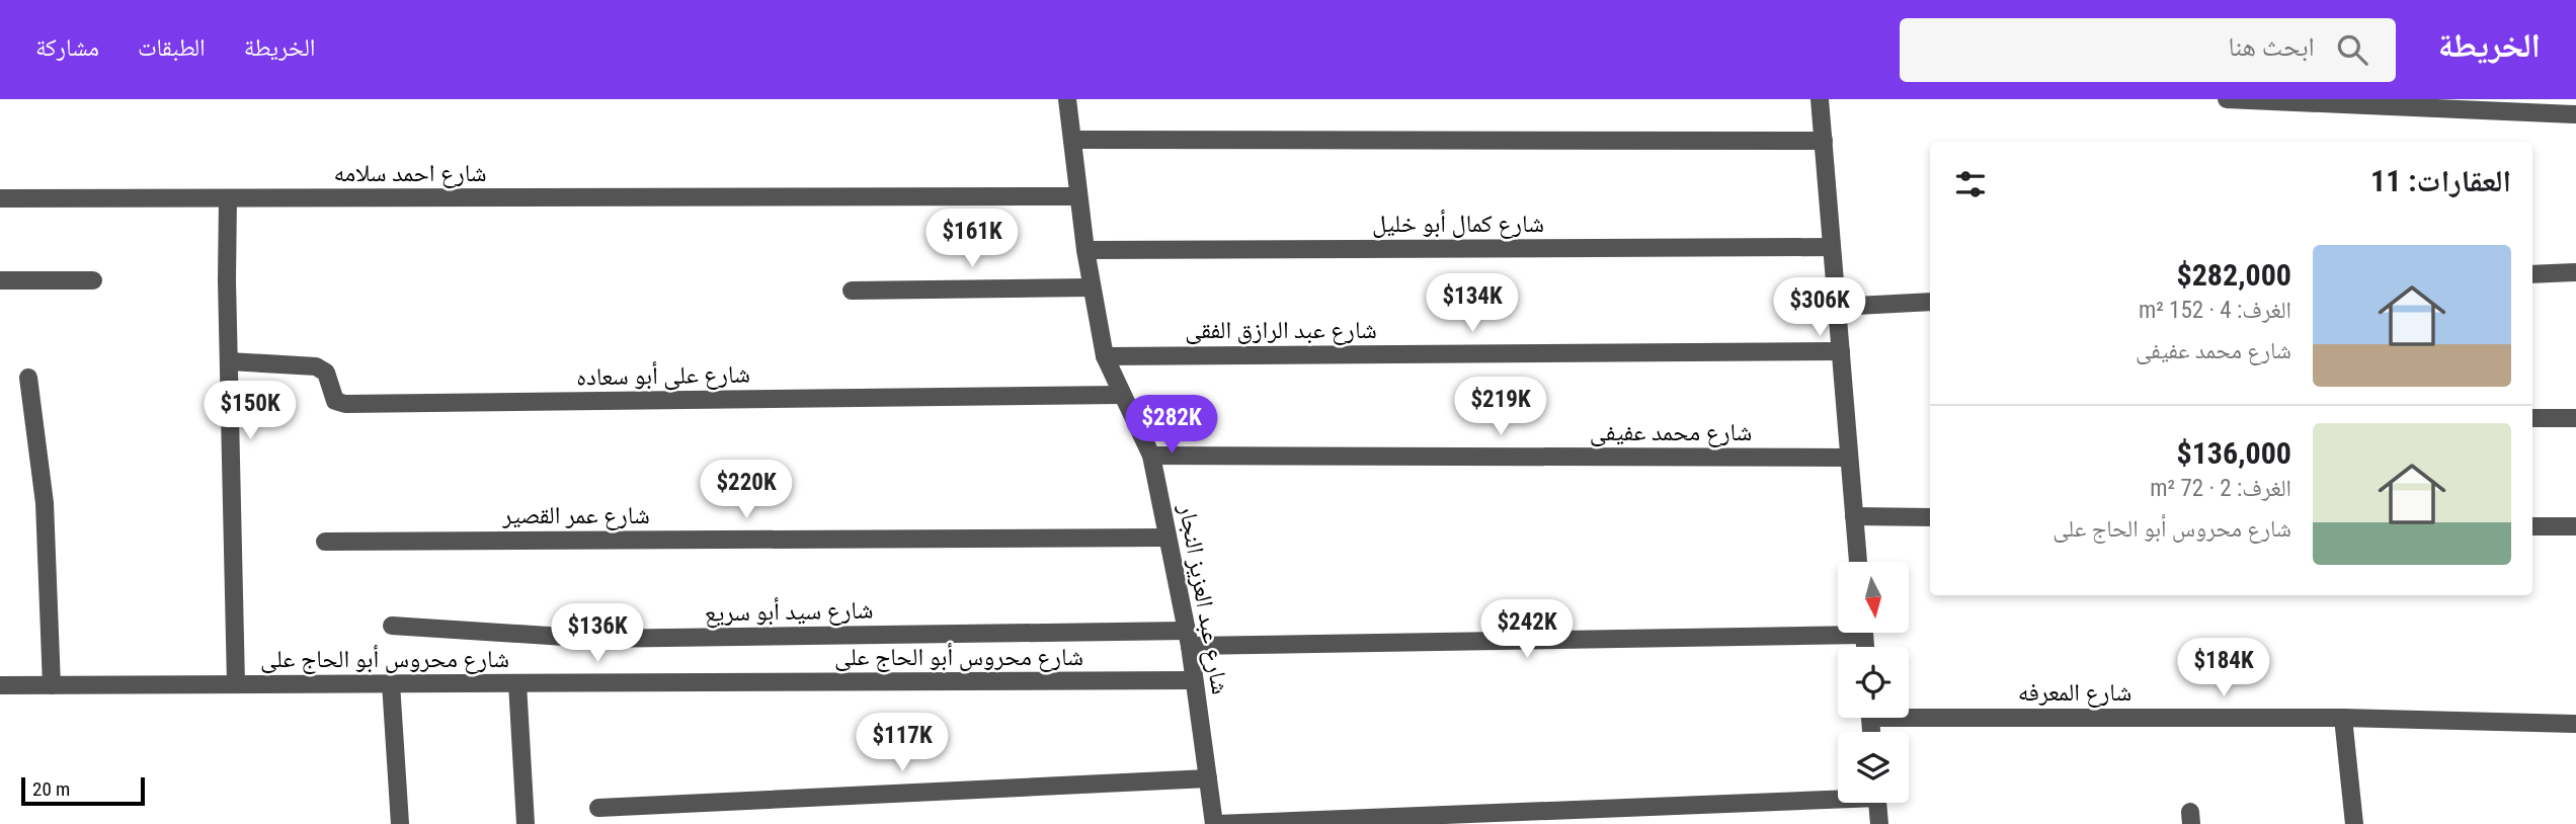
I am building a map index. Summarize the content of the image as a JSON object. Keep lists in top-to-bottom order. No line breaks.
{"streets":{"street":["شارع احمد سلامه","شارع كمال أبو خليل","شارع عبد الرازق الفقى","شارع على أبو سعاده","شارع محمد عفيفى","شارع عمر القصير","شارع عبد العزيز النجار","شارع سيد أبو سريع","شارع محروس أبو الحاج على","شارع المعرفه"]},"crossings":[["شارع احمد سلامه","شارع عبد العزيز النجار"],["شارع كمال أبو خليل","شارع عبد العزيز النجار"],["شارع عبد الرازق الفقى","شارع عبد العزيز النجار"],["شارع على أبو سعاده","شارع عبد العزيز النجار"],["شارع محمد عفيفى","شارع عبد العزيز النجار"],["شارع عمر القصير","شارع عبد العزيز النجار"],["شارع عبد العزيز النجار","شارع سيد أبو سريع"],["شارع عبد العزيز النجار","شارع محروس أبو الحاج على"]],"scale_bar":"20 m","north":"bottom","page":{"header":"الخريطة","search":"ابحث هنا","nav":["الخريطة","الطبقات","مشاركة"],"heading":"العقارات: 11","price":["$161K","$134K","$306K","$219K","$150K","$282K","$220K","$242K","$136K","$184K","$117K"],"list":[{"name":"$282,000","note":"الغرف: 4 · 152 m² · شارع محمد عفيفى"},{"name":"$136,000","note":"الغرف: 2 · 72 m² · شارع محروس أبو الحاج على"}],"scale":"20 m"}}
